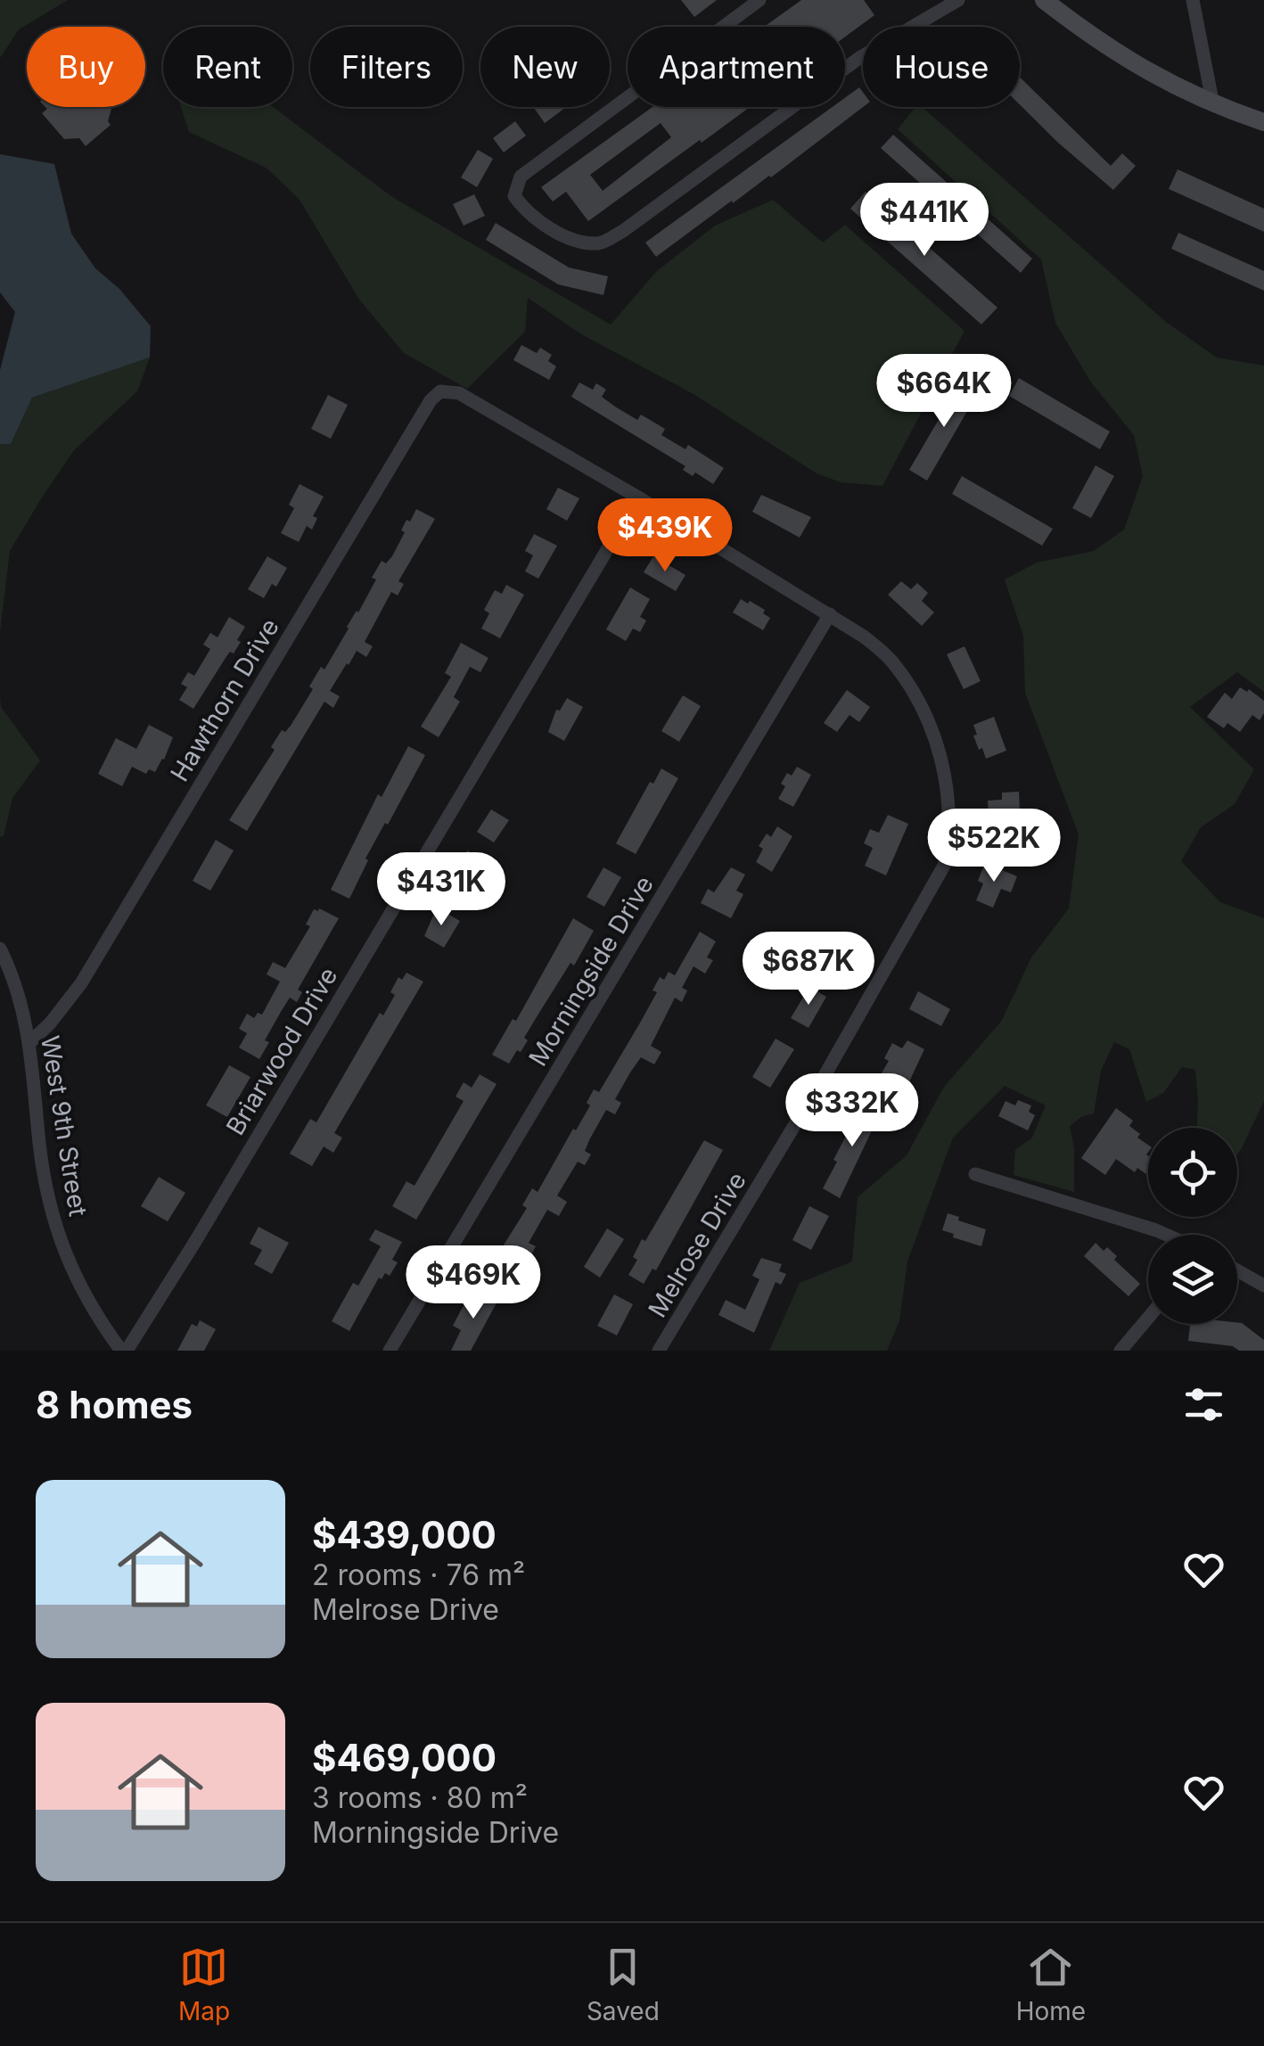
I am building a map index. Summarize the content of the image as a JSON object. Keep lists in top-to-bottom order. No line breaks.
{"streets":{"street":["Hawthorn Drive","Morningside Drive","Briarwood Drive","West 9th Street","Melrose Drive"]},"crossings":[["Hawthorn Drive","West 9th Street"],["Hawthorn Drive","Melrose Drive"],["Morningside Drive","Melrose Drive"],["Briarwood Drive","West 9th Street"],["Briarwood Drive","Melrose Drive"]],"page":{"chip":["Buy","Rent","Filters","New","Apartment","House"],"price":["$441K","$664K","$439K","$522K","$431K","$687K","$332K","$469K"],"heading":"8 homes","list":[{"name":"$439,000","note":"2 rooms · 76 m² · Melrose Drive"},{"name":"$469,000","note":"3 rooms · 80 m² · Morningside Drive"}],"tabs":["Map","Saved","Home"]}}
